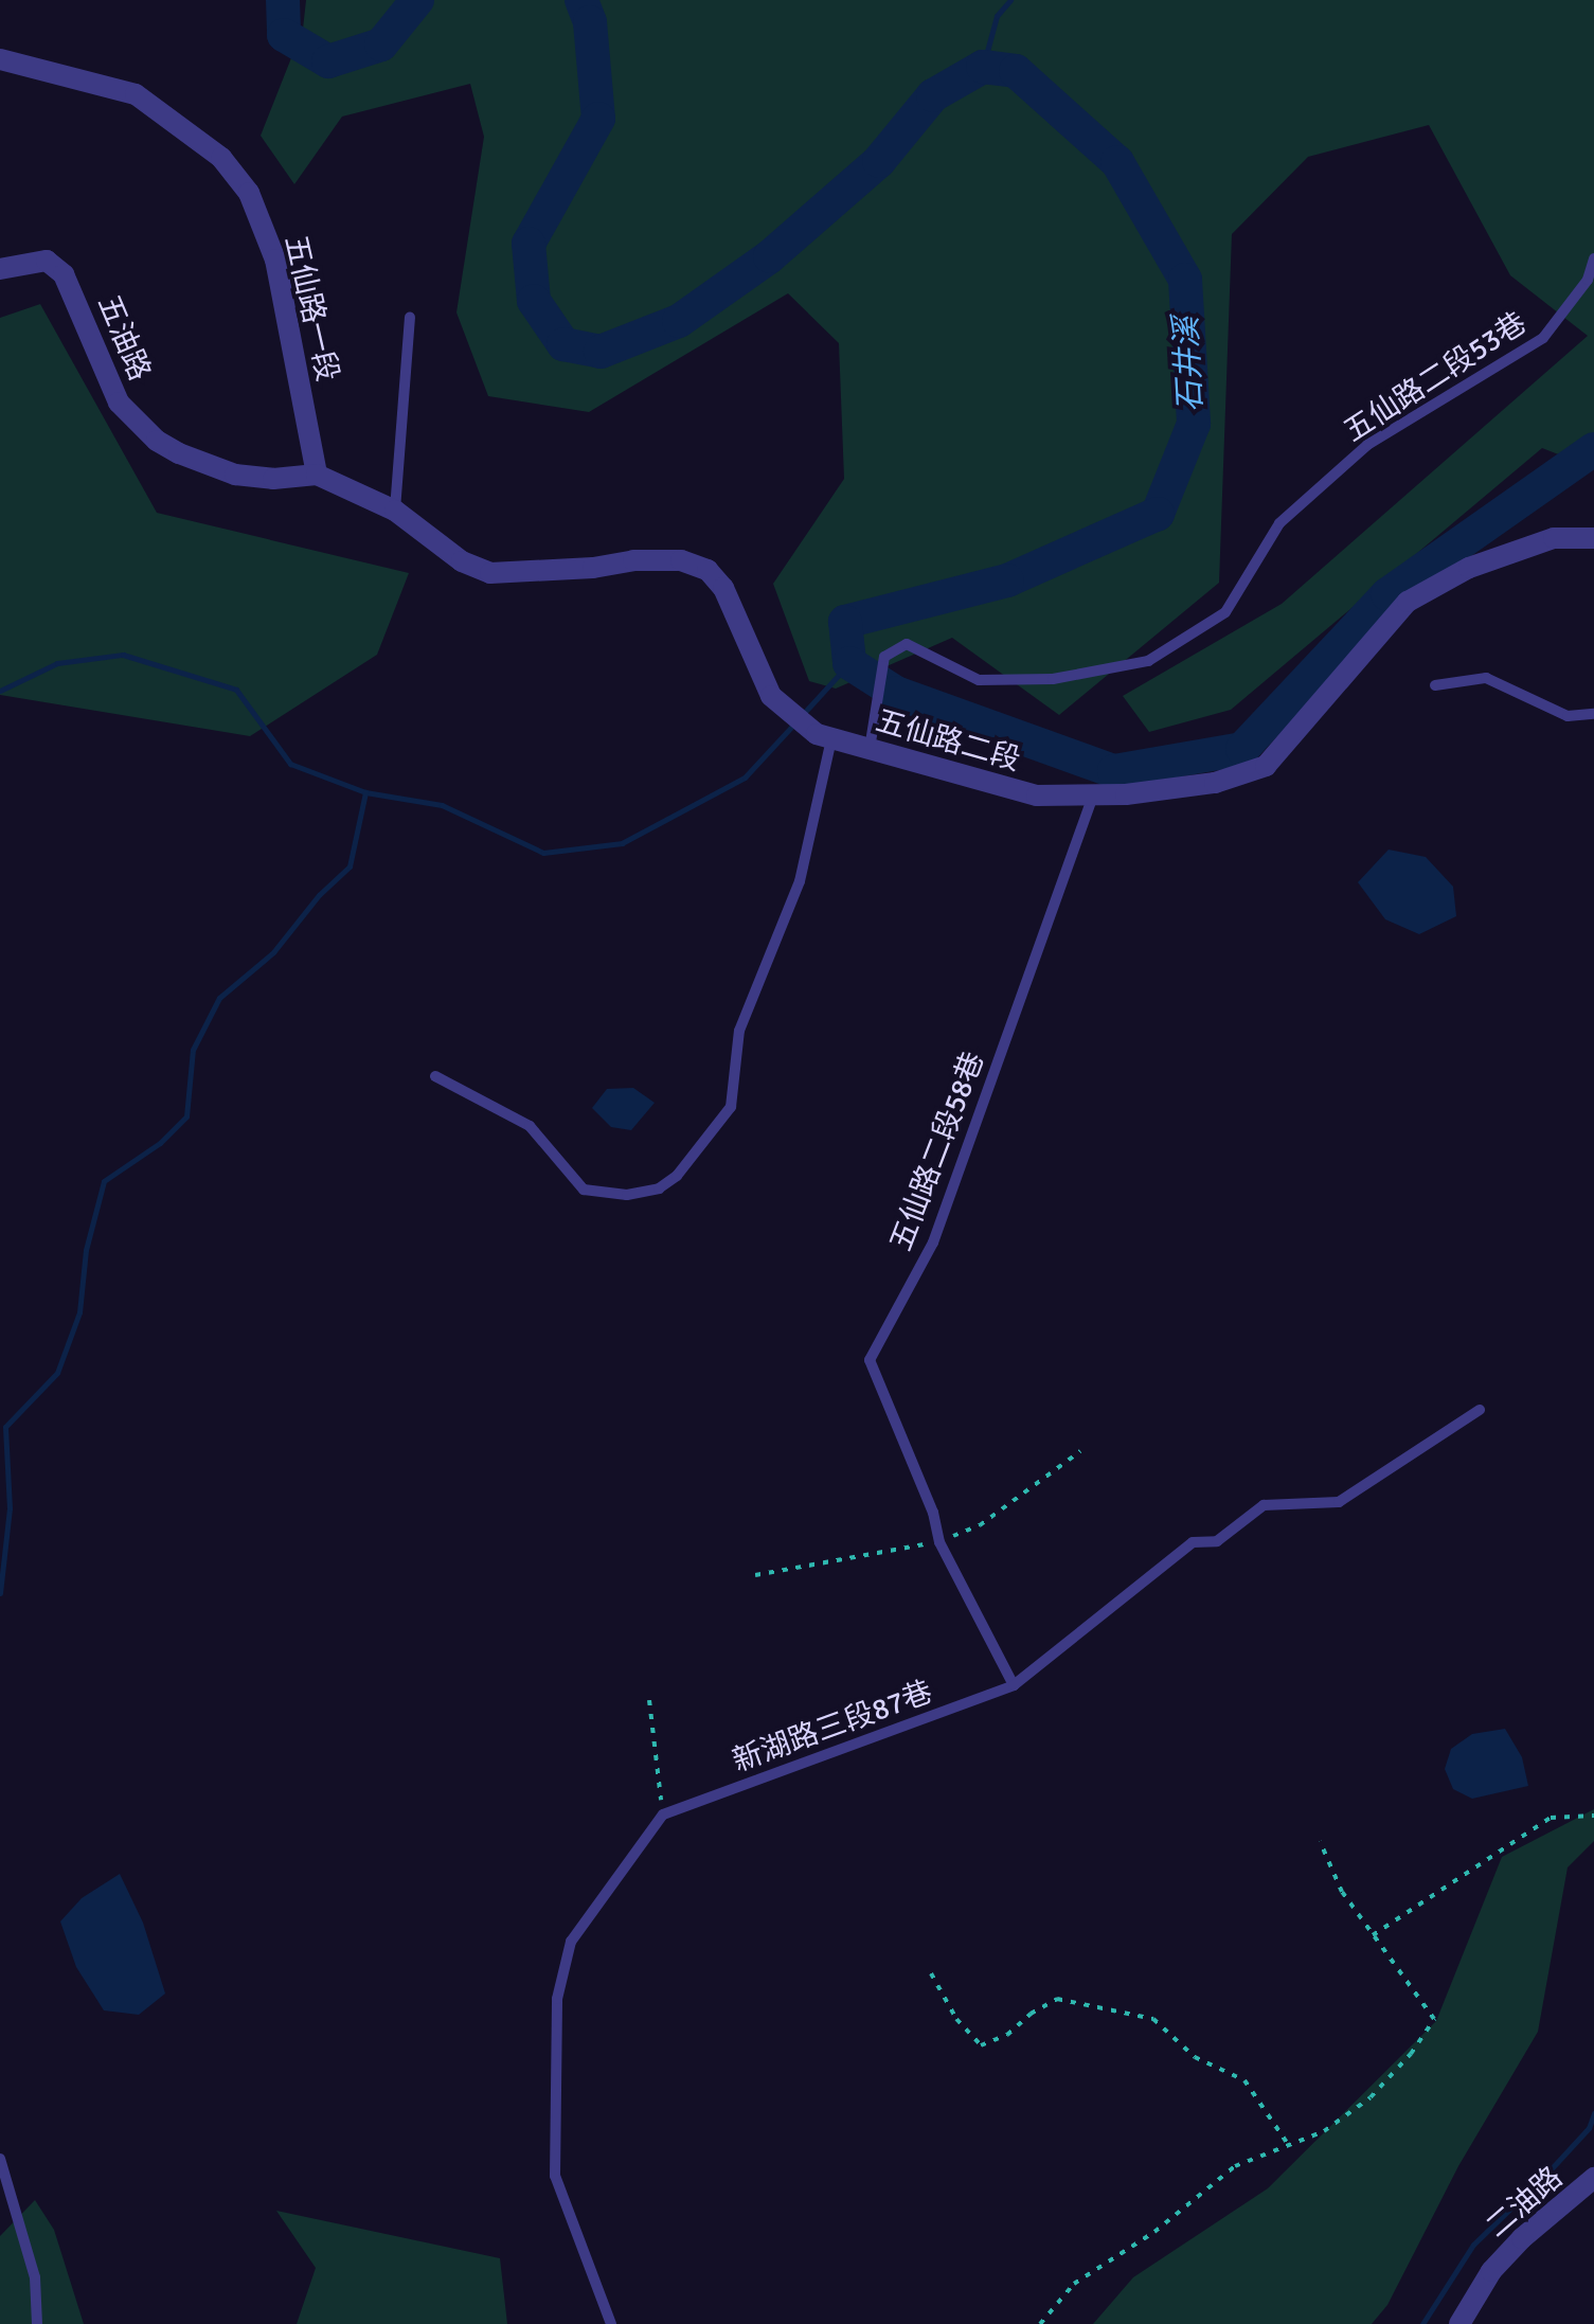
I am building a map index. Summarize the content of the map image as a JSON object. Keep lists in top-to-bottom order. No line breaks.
{"streets":{"street":["五仙路一段","五油路","五仙路二段","二油路"],"lane":["五仙路二段53巷","五仙路二段58巷","新湖路三段87巷"]},"crossings":[["五仙路一段","五油路"],["五仙路一段","五仙路二段"],["五油路","五仙路二段"],["五仙路二段53巷","五仙路二段"],["五仙路二段","五仙路二段58巷"],["五仙路二段58巷","新湖路三段87巷"]],"water":["石井溪"]}
